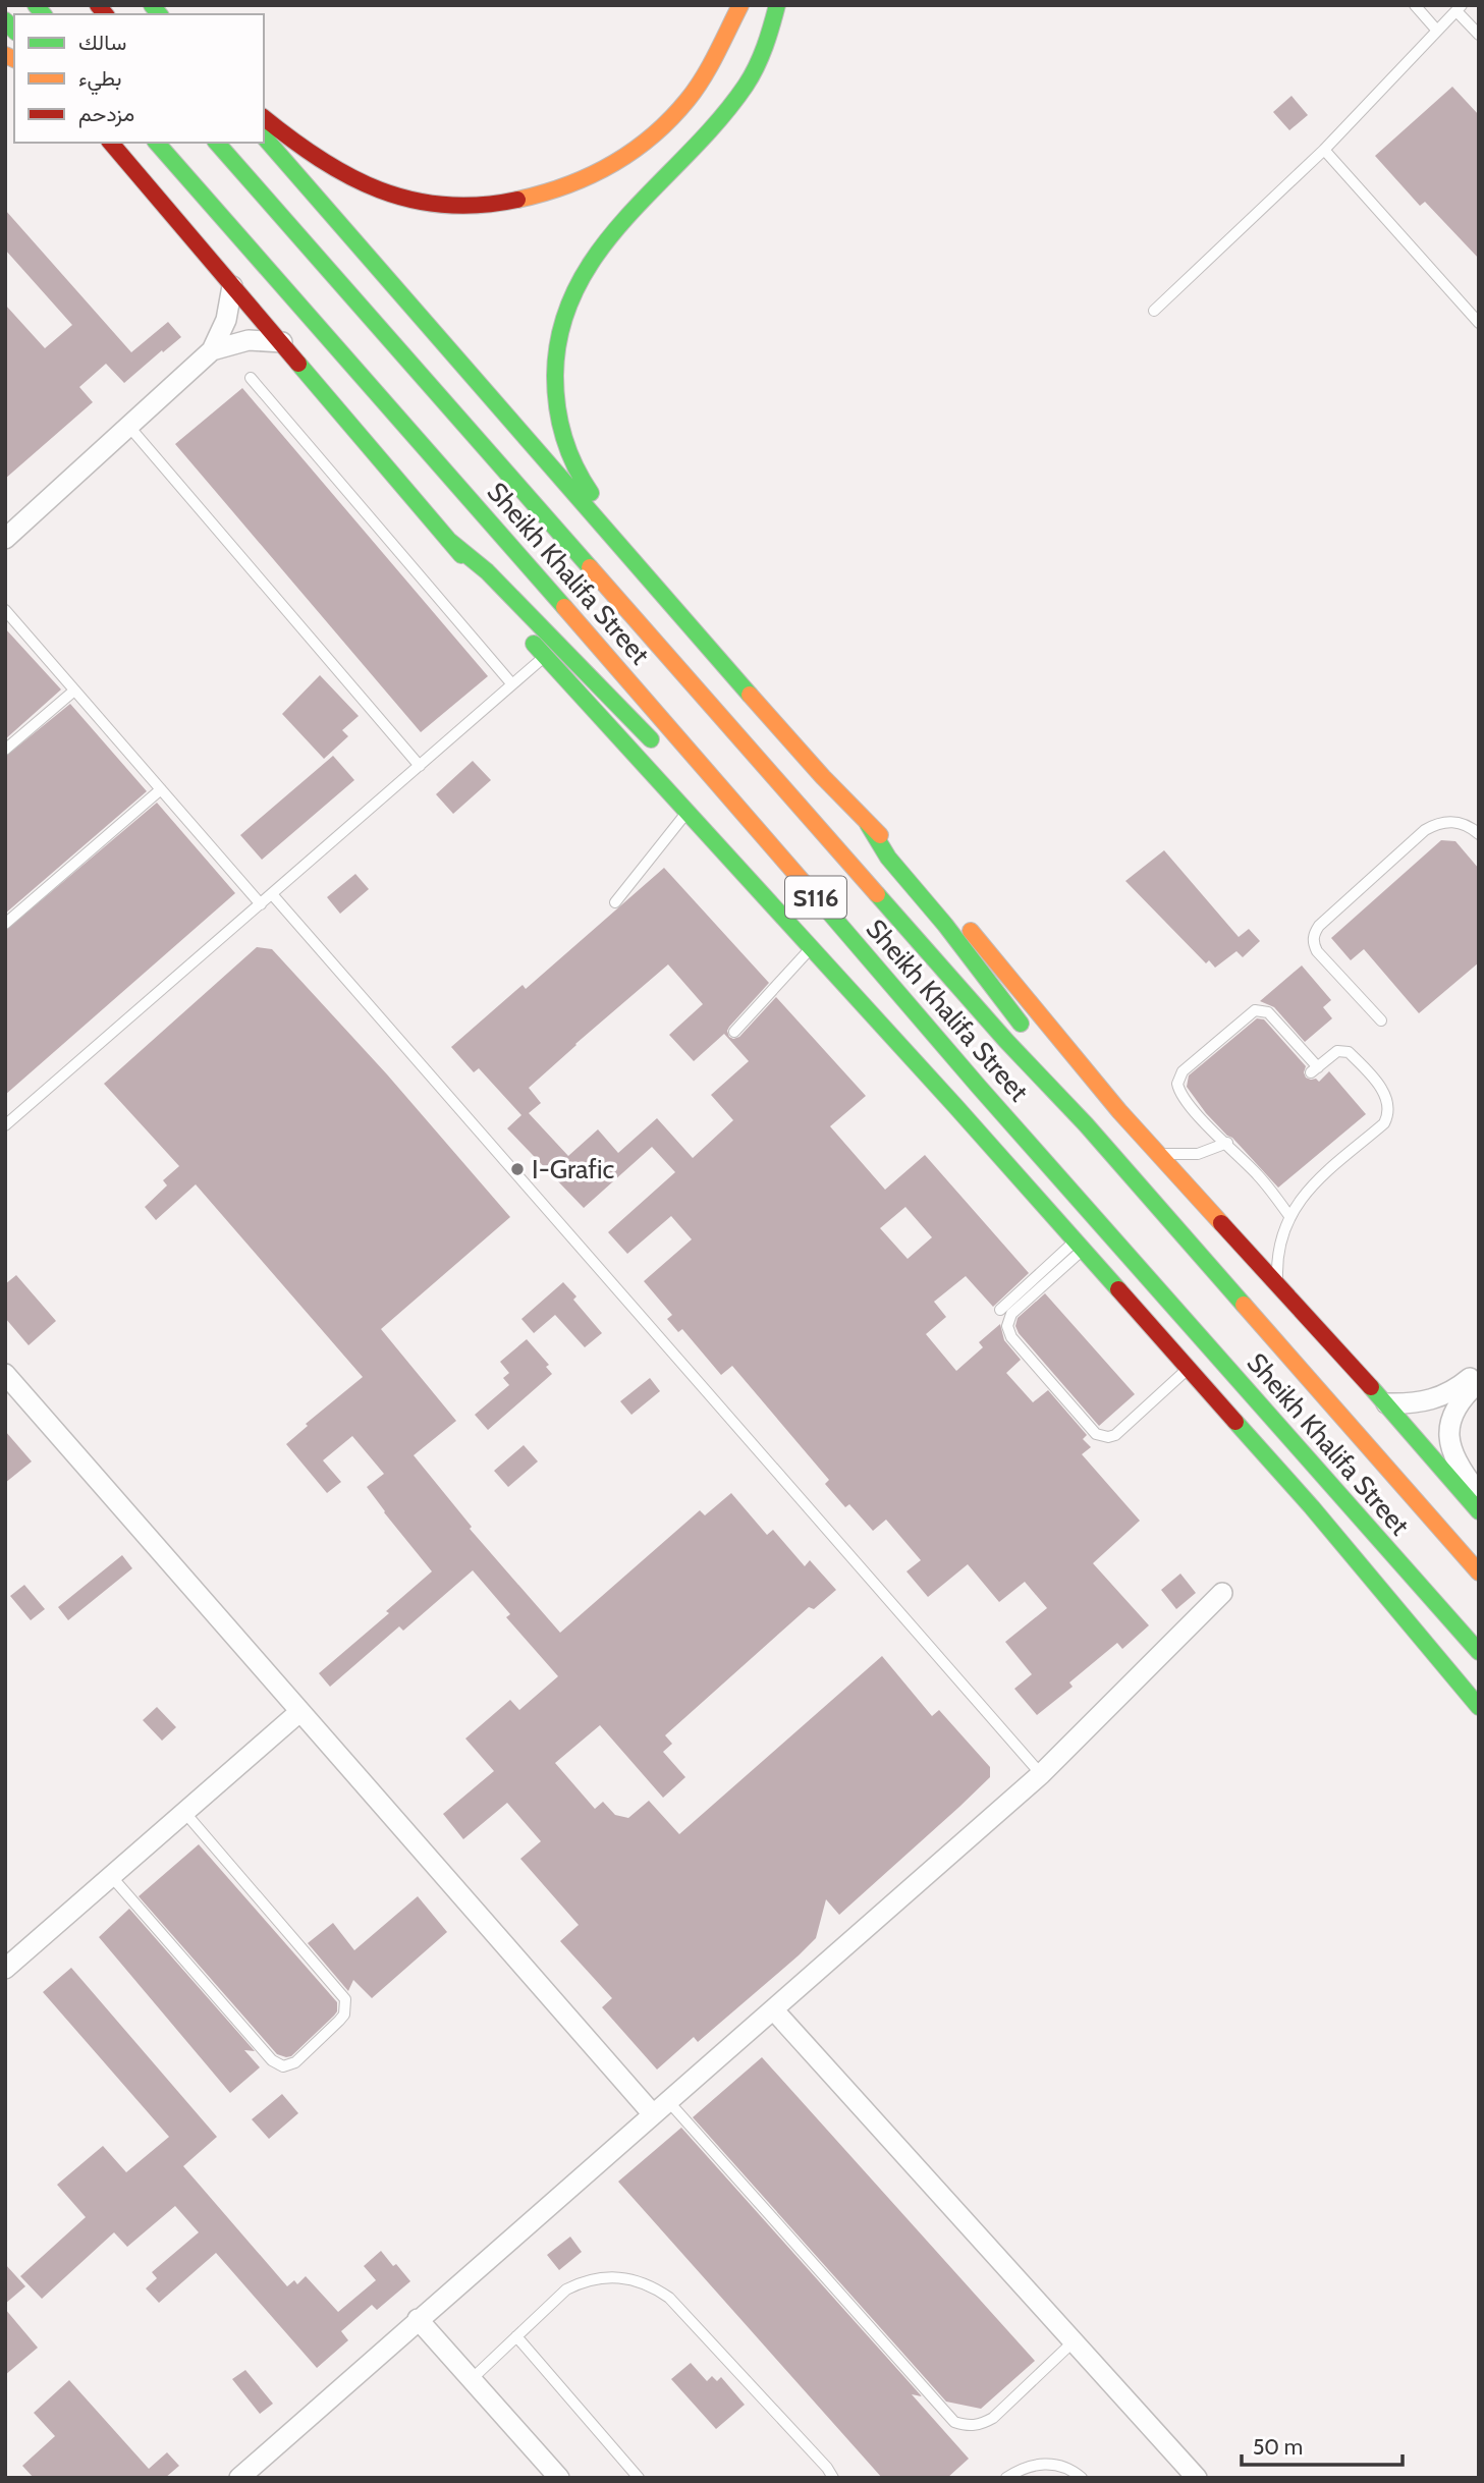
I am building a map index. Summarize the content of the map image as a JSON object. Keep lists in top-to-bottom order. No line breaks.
{"streets":{"main road":["Sheikh Khalifa Street","S116"]},"places":["I-Grafic"],"legend":["سالك","بطيء","مزدحم"],"scale_bar":"50 m"}
